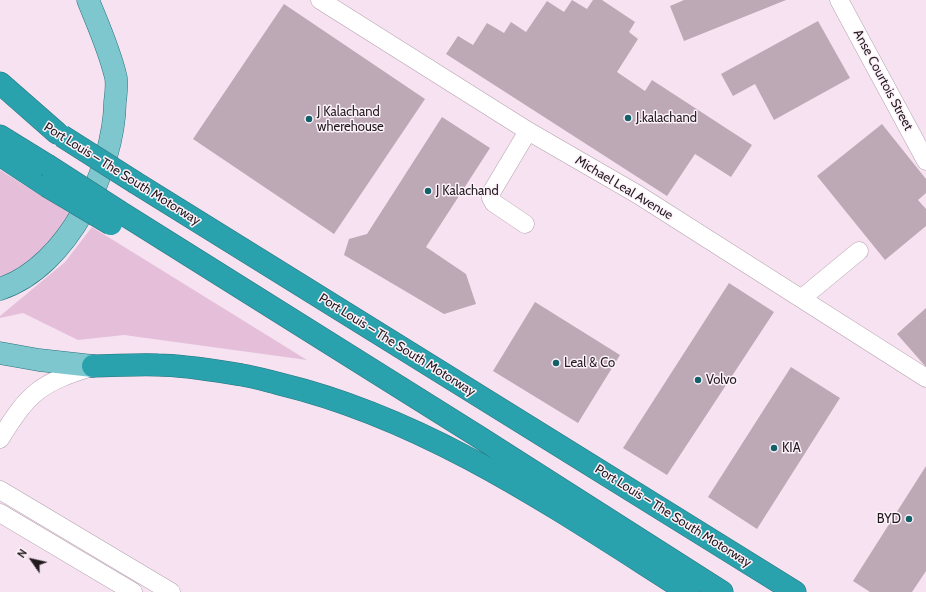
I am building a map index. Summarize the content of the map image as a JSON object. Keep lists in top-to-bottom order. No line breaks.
{"streets":{"highway":["Port Louis – The South Motorway"],"street":["Anse Courtois Street","Michael Leal Avenue"]},"places":["J.kalachand","J Kalachand wherehouse","J Kalachand","Leal & Co","Volvo","KIA","BYD"],"north":"top left"}
